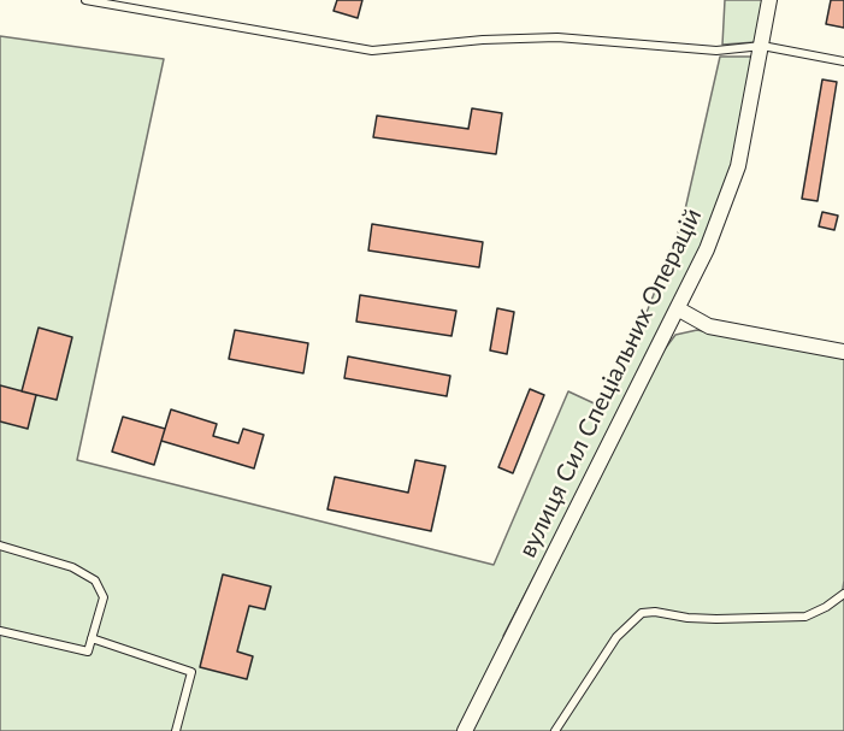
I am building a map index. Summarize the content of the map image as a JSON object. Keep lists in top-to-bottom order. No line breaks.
{"streets":{"street":["вулиця Сил Спеціальних Операцій"]}}
